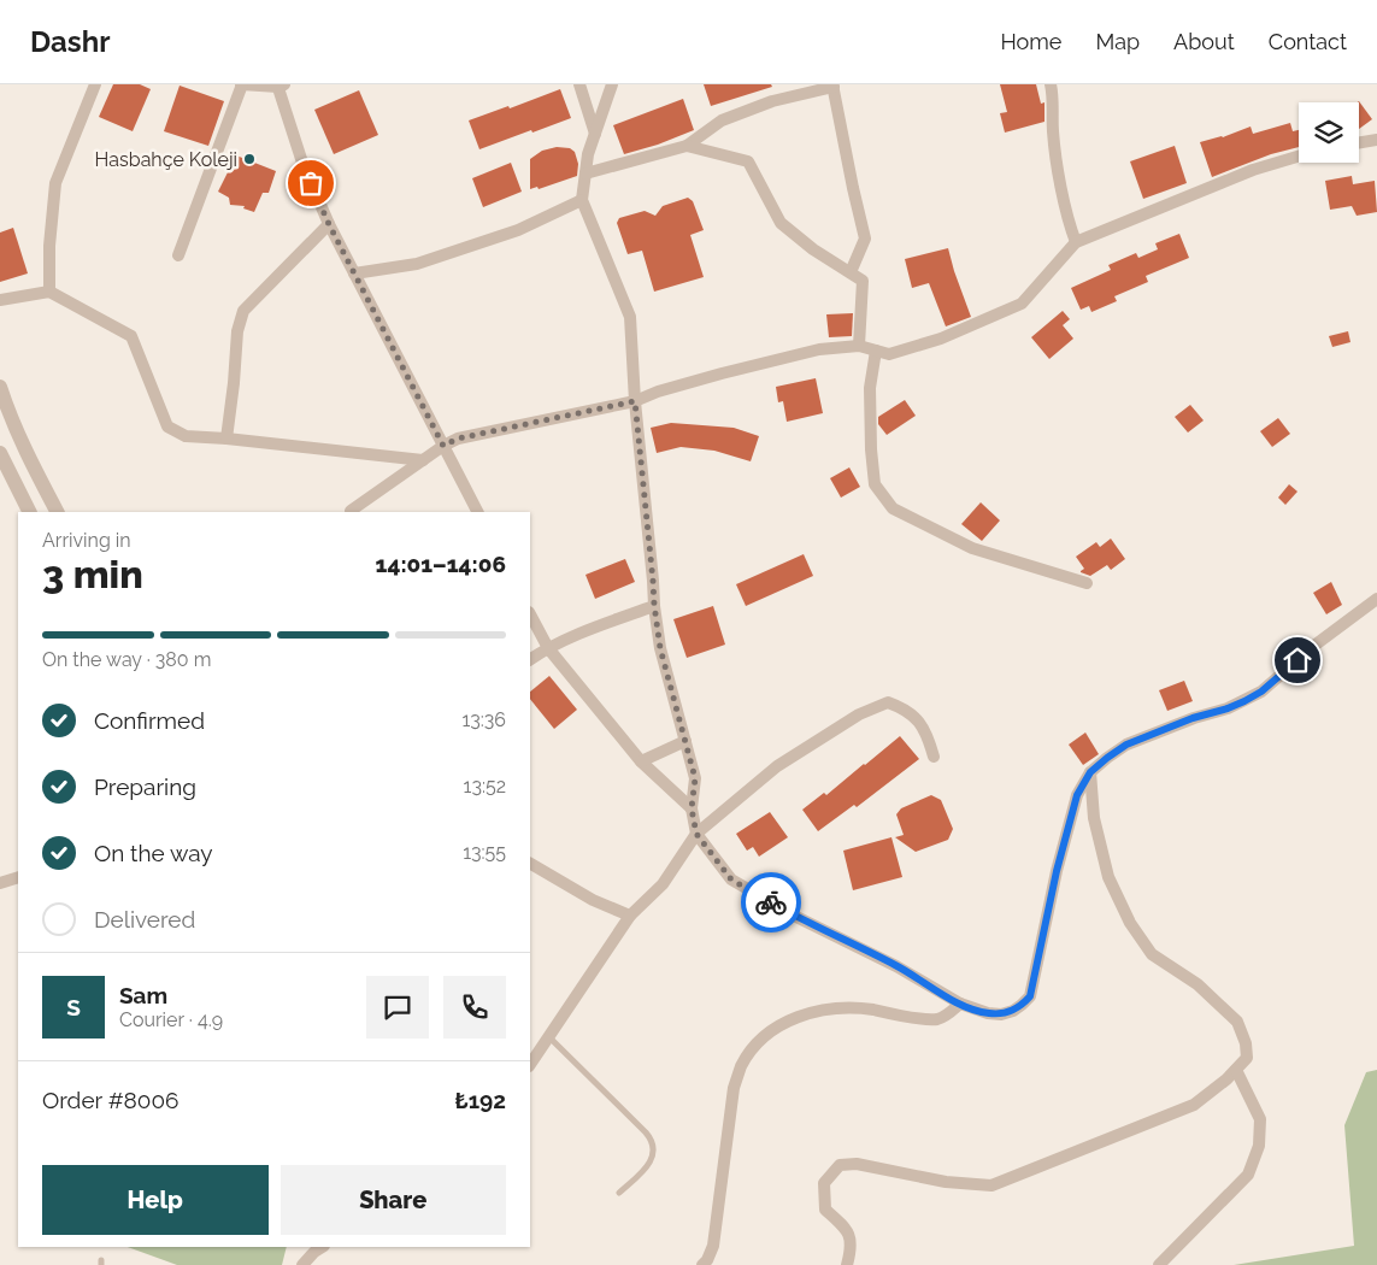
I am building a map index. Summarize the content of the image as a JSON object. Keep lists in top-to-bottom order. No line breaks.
{"places":["Hasbahçe Koleji"],"page":{"header":"Dashr","nav":["Home","Map","About","Contact"],"heading":["3 min","Arriving in","14:01–14:06"],"panel":["Sam","Courier · 4.9","Order #8006","₺192"],"bar":"On the way · 380 m","list":[["Confirmed","13:36"],["Preparing","13:52"],["On the way","13:55"],"Delivered"],"round":"S","buttons":["Help","Share"]}}
